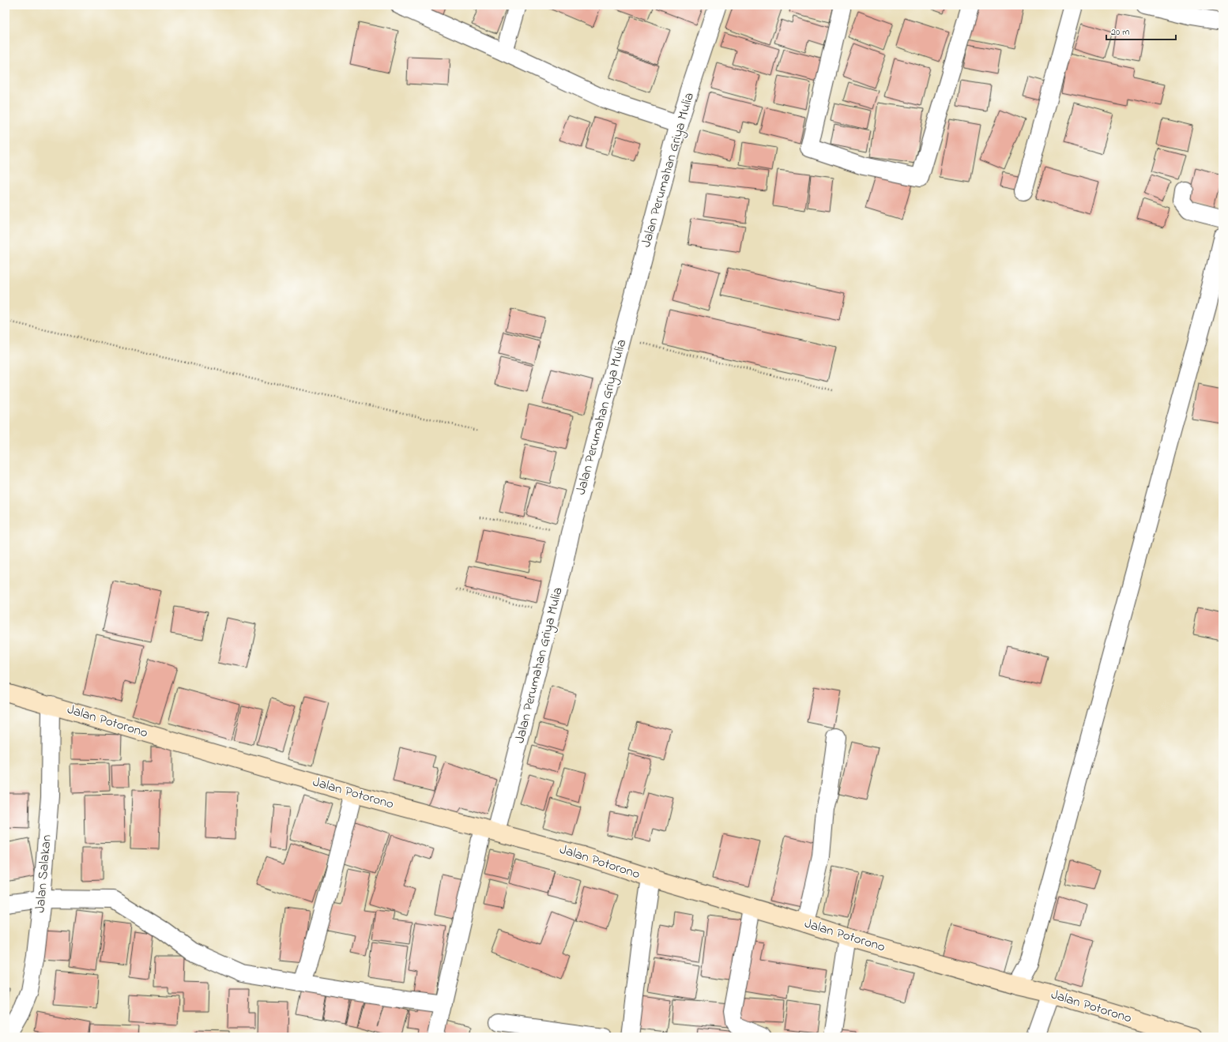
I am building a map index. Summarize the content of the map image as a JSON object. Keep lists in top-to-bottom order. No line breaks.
{"streets":{"street":["Jalan Perumahan Griya Mulia","Jalan Potorono","Jalan Salakan"]},"crossings":[["Jalan Perumahan Griya Mulia","Jalan Potorono"],["Jalan Potorono","Jalan Salakan"]],"scale_bar":"20 m"}
